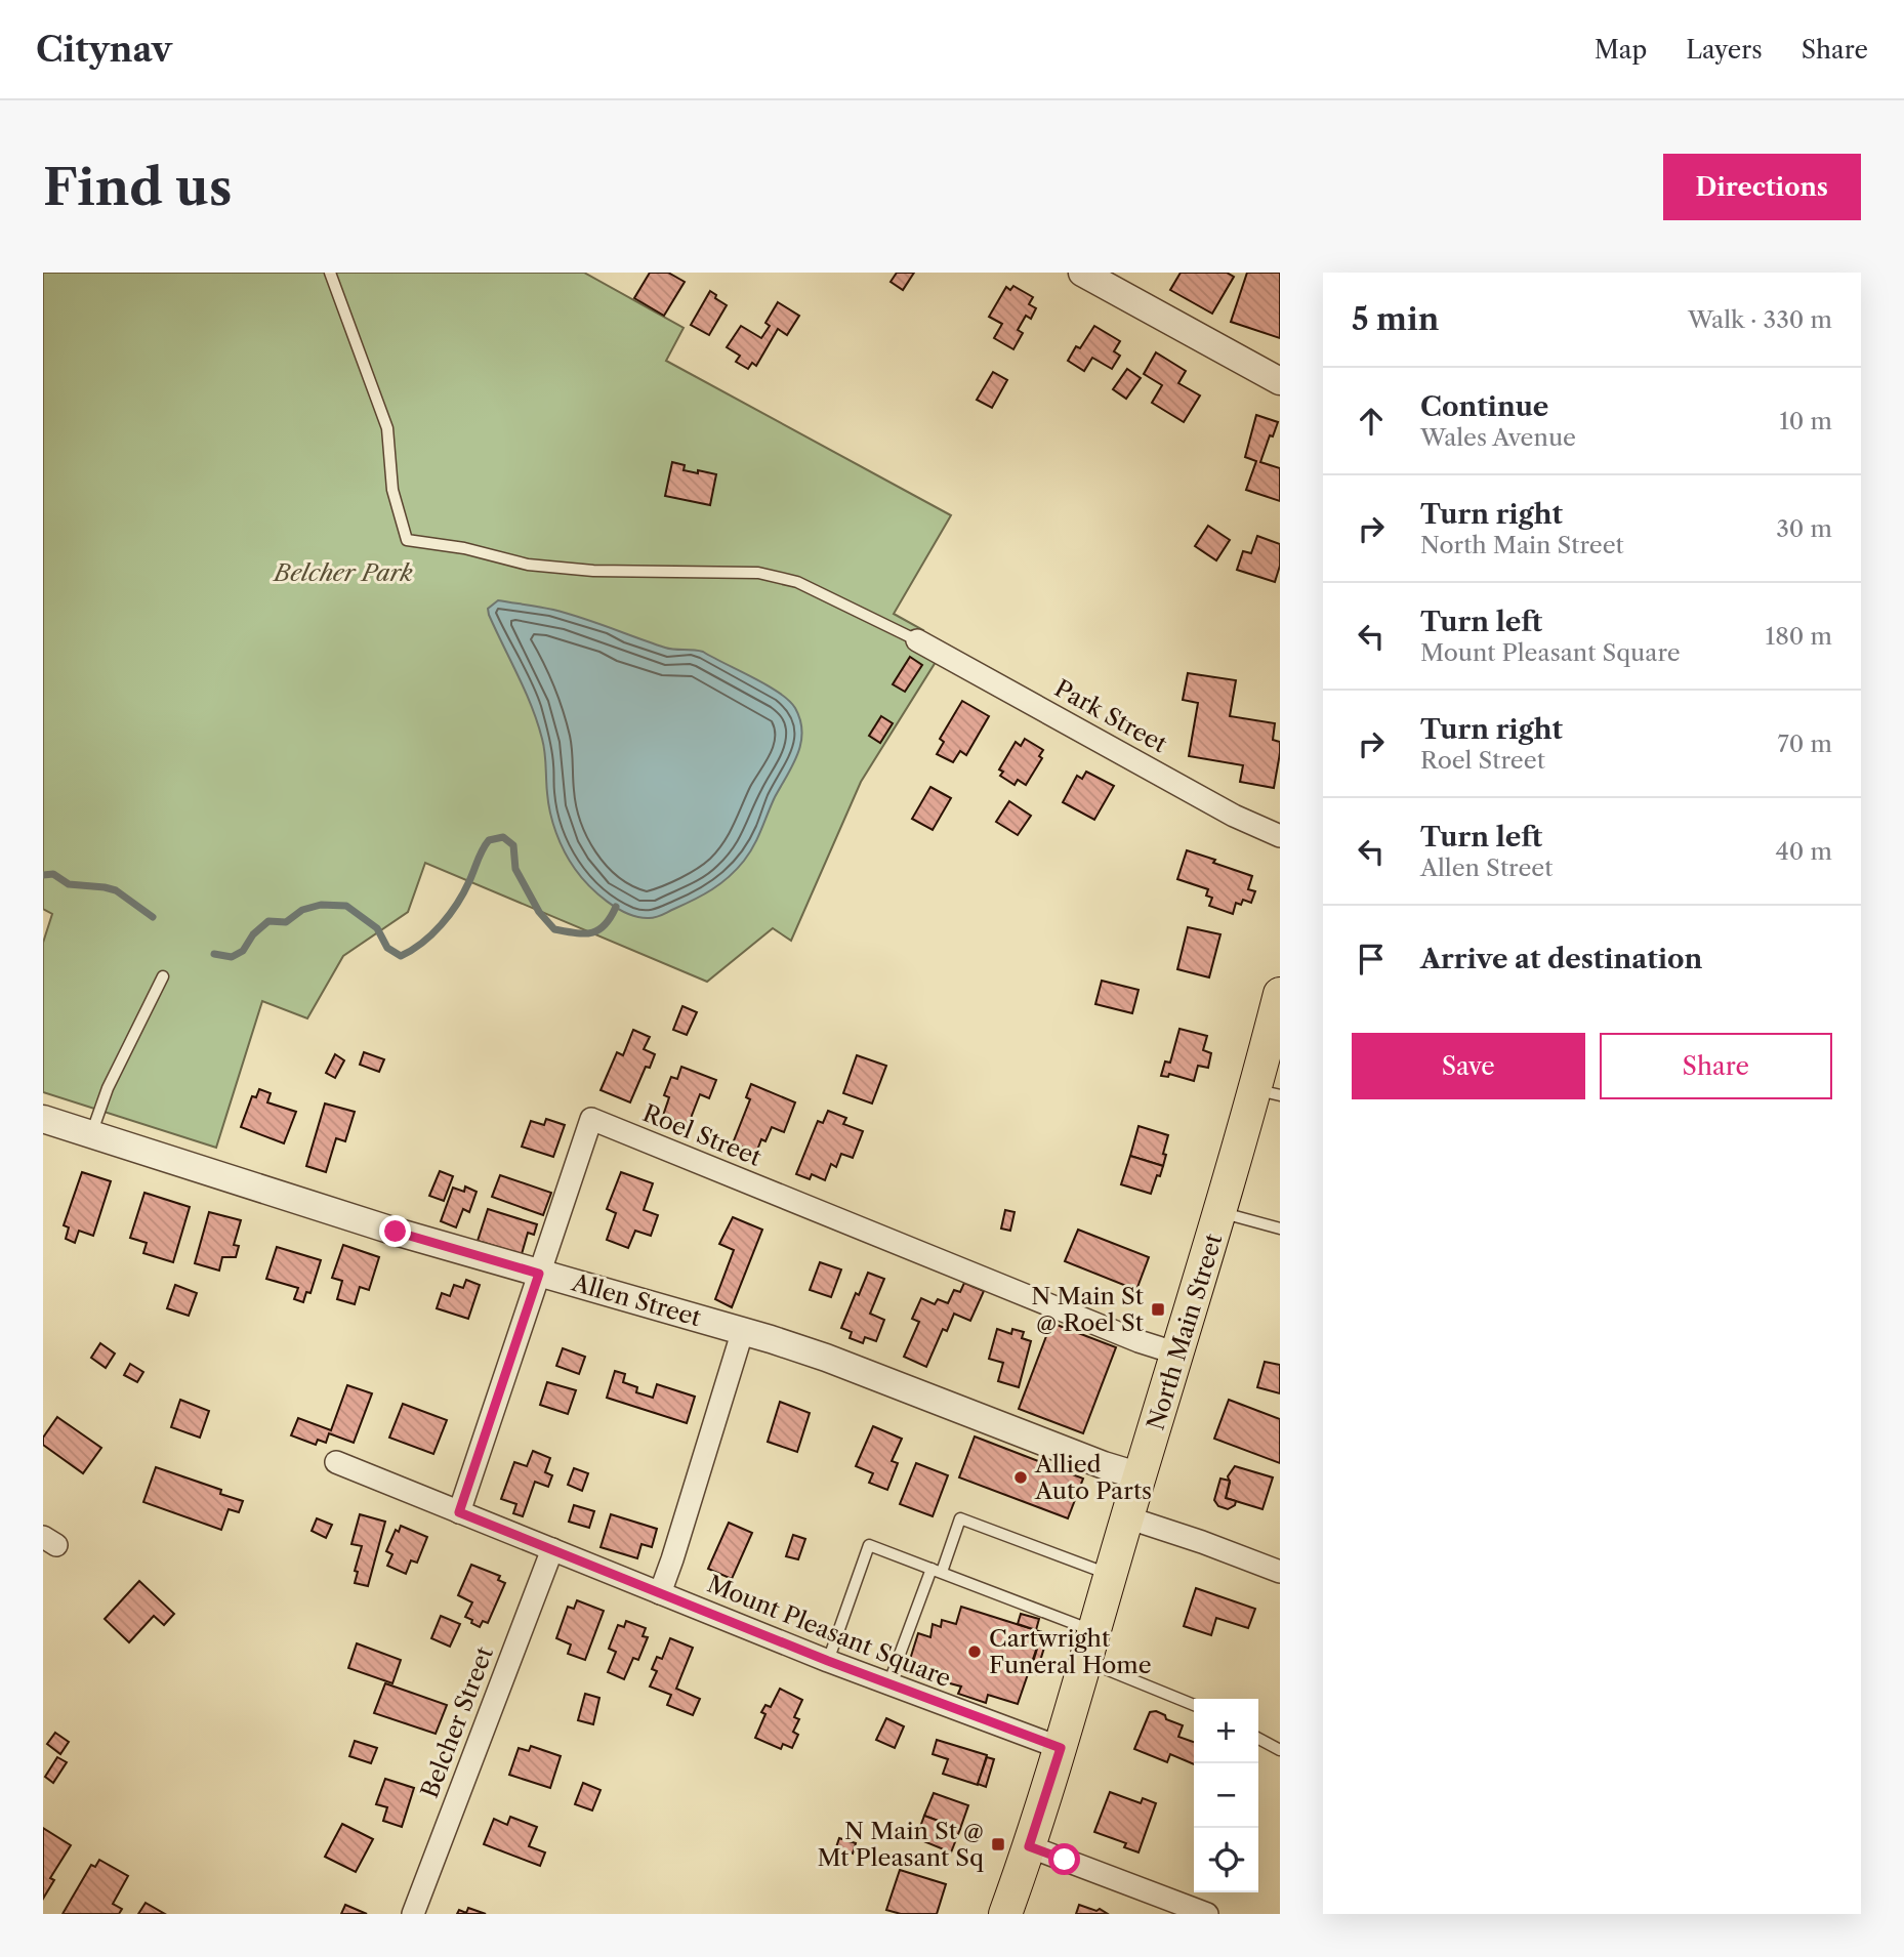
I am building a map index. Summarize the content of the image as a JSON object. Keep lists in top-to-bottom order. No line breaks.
{"streets":{"main road":["North Main Street"],"street":["Park Street","Roel Street","Allen Street","Mount Pleasant Square","Belcher Street"]},"crossings":[["Roel Street","Allen Street"],["Roel Street","North Main Street"],["Roel Street","Mount Pleasant Square"],["Allen Street","North Main Street"],["North Main Street","Mount Pleasant Square"],["Mount Pleasant Square","Belcher Street"]],"parks":["Belcher Park"],"places":{"transit":["N Main St @ Roel St","N Main St @ Mt Pleasant Sq"],"other":["Allied Auto Parts","Cartwright Funeral Home"]},"page":{"header":"Citynav","nav":["Map","Layers","Share"],"buttons":["Directions",["Save","Share"]],"title":"Find us","heading":["5 min","Walk · 330 m"],"list":[["Continue","Wales Avenue","10 m"],["Turn right","North Main Street","30 m"],["Turn left","Mount Pleasant Square","180 m"],["Turn right","Roel Street","70 m"],["Turn left","Allen Street","40 m"],"Arrive at destination"],"map_buttons":["+","−"]}}
